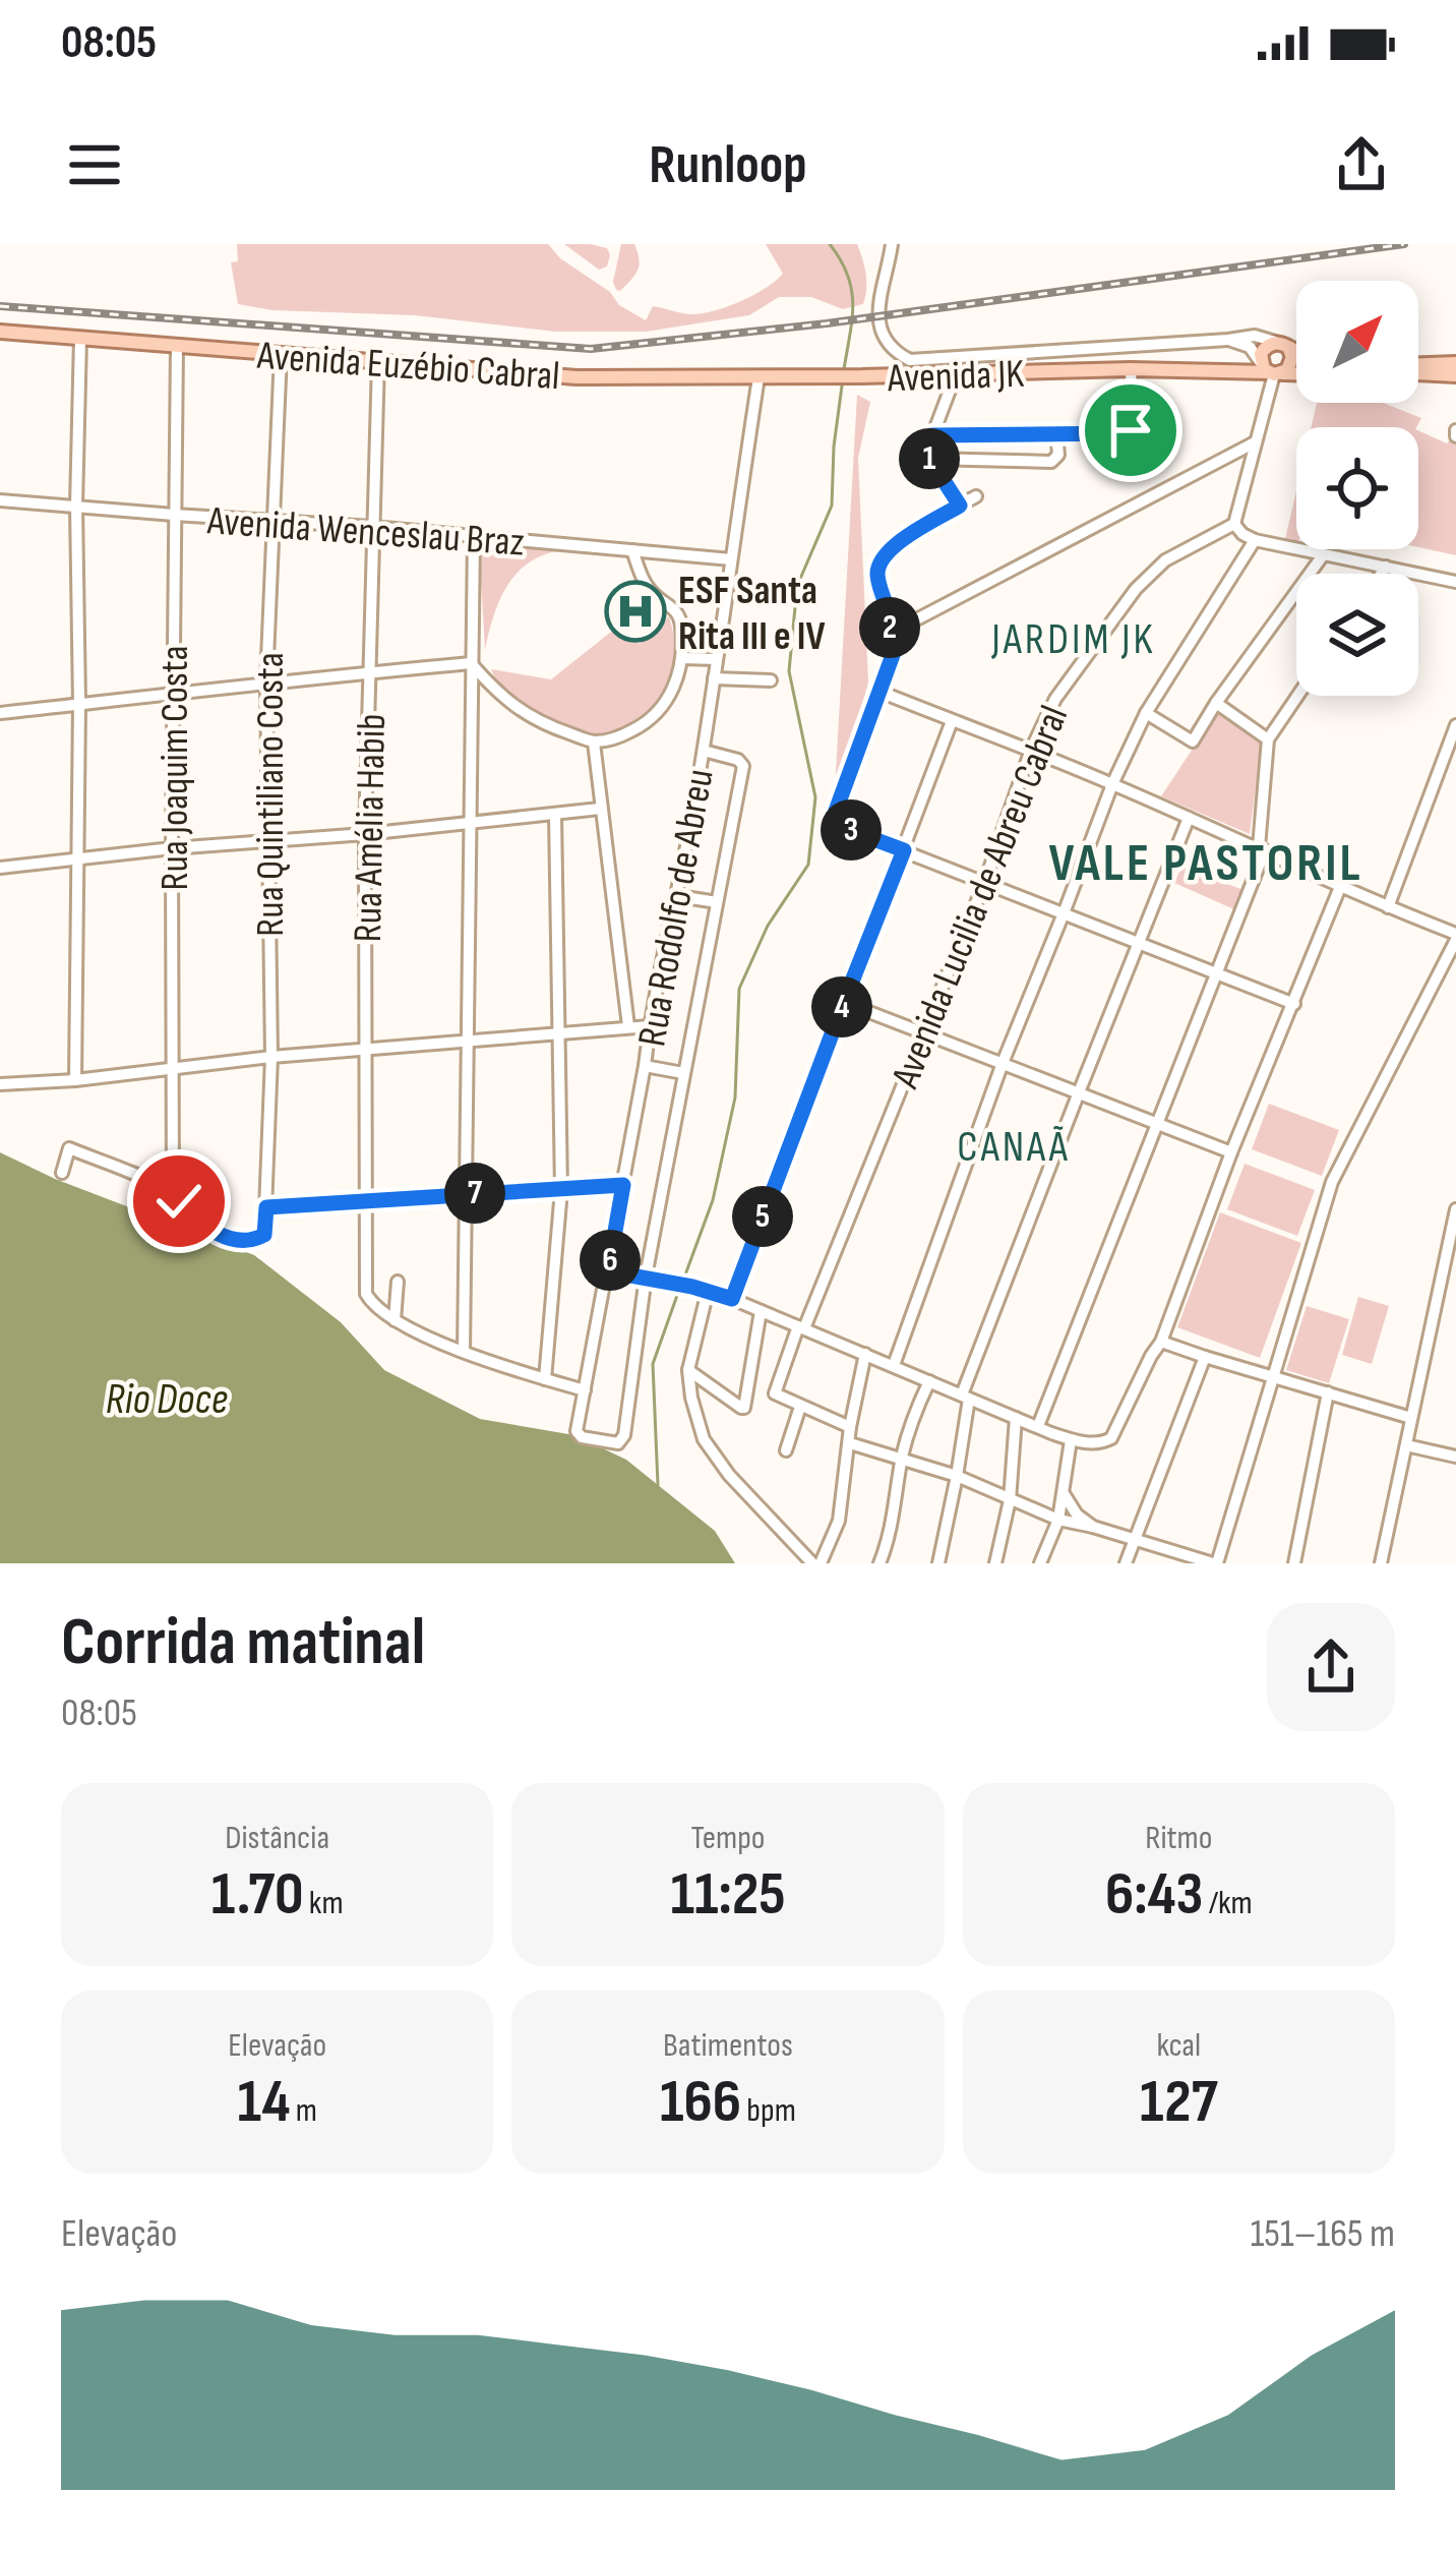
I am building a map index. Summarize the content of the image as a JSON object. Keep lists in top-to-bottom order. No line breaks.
{"streets":{"main road":["Avenida Euzébio Cabral","Avenida JK"],"street":["Avenida Wenceslau Braz","Rua Joaquim Costa","Rua Quintiliano Costa","Rua Amélia Habib","Avenida Lucilia de Abreu Cabral","Rua Rodolfo de Abreu"]},"crossings":[["Avenida Euzébio Cabral","Avenida JK"],["Avenida Euzébio Cabral","Rua Joaquim Costa"],["Avenida Euzébio Cabral","Rua Quintiliano Costa"],["Avenida Euzébio Cabral","Rua Amélia Habib"],["Avenida Euzébio Cabral","Rua Rodolfo de Abreu"],["Avenida Wenceslau Braz","Rua Joaquim Costa"],["Avenida Wenceslau Braz","Rua Quintiliano Costa"],["Avenida Wenceslau Braz","Rua Amélia Habib"],["Avenida Wenceslau Braz","Rua Rodolfo de Abreu"],["Rua Joaquim Costa","Rua Quintiliano Costa"]],"districts":["JARDIM JK","VALE PASTORIL","CANAÃ"],"water":["Rio Doce"],"places":{"hospital":["ESF Santa Rita III e IV"]},"north":"top right","page":{"status":"08:05","header":"Runloop","pins":["1","2","3","4","7","5","6"],"heading":["Corrida matinal","08:05"],"stats":[["Distância","1.70 km"],["Tempo","11:25"],["Ritmo","6:43 /km"],["Elevação","14 m"],["Batimentos","166 bpm"],["kcal","127"]],"chart":["Elevação","151–165 m"]}}
